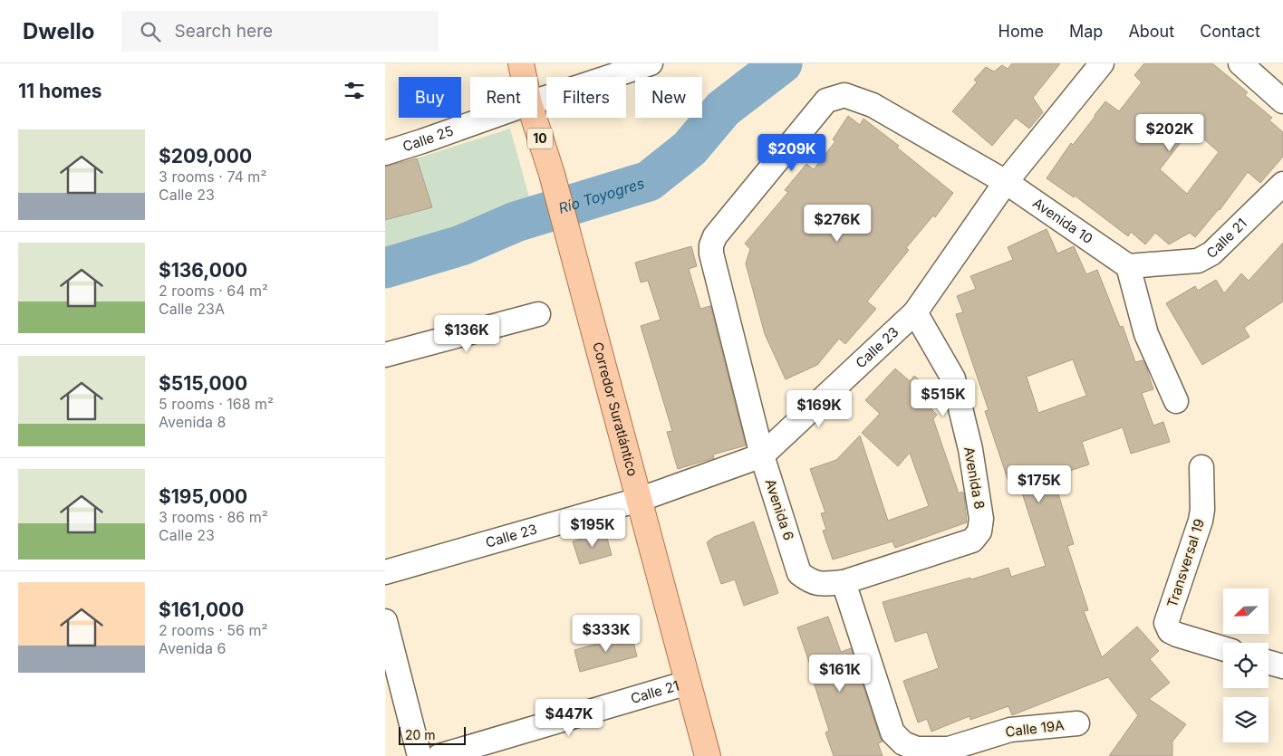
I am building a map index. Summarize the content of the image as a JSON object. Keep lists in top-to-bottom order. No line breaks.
{"streets":{"main road":["10","Corredor Suratlántico"],"street":["Calle 25","Avenida 10","Calle 21","Calle 23","Avenida 8","Avenida 6","Transversal 19","Calle 19A"]},"crossings":[["Avenida 10","Calle 21"],["Avenida 10","Calle 23"],["Avenida 10","Avenida 6"],["Calle 21","Corredor Suratlántico"],["Calle 23","Corredor Suratlántico"],["Calle 23","Avenida 8"],["Calle 23","Avenida 6"],["Avenida 8","Avenida 6"],["Avenida 8","Calle 19A"],["Avenida 6","Calle 19A"]],"water":["Río Toyogres"],"scale_bar":"20 m","north":"bottom left","page":{"header":"Dwello","search":"Search here","nav":["Home","Map","About","Contact"],"heading":"11 homes","chip":["Buy","Rent","Filters","New"],"price":["$202K","$209K","$276K","$136K","$515K","$169K","$175K","$195K","$333K","$161K","$447K"],"list":[{"name":"$209,000","note":"3 rooms · 74 m² · Calle 23"},{"name":"$136,000","note":"2 rooms · 64 m² · Calle 23A"},{"name":"$515,000","note":"5 rooms · 168 m² · Avenida 8"},{"name":"$195,000","note":"3 rooms · 86 m² · Calle 23"},{"name":"$161,000","note":"2 rooms · 56 m² · Avenida 6"}],"scale":"20 m"}}
